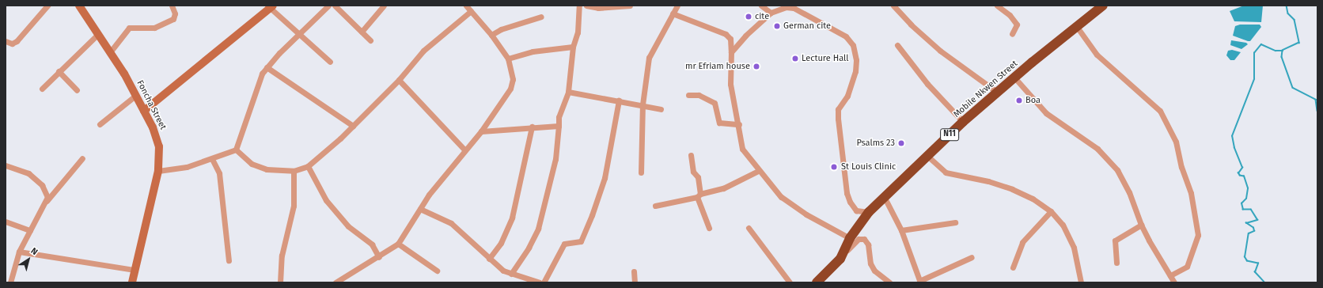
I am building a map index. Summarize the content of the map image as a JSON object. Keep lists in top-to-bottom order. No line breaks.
{"streets":{"highway":["Mobile Nkwen Street","N11"],"main road":["Foncha Street"]},"places":["cite","German cite","Lecture Hall","mr Efriam house","Boa","Psalms 23","St Louis Clinic"],"north":"top right"}
